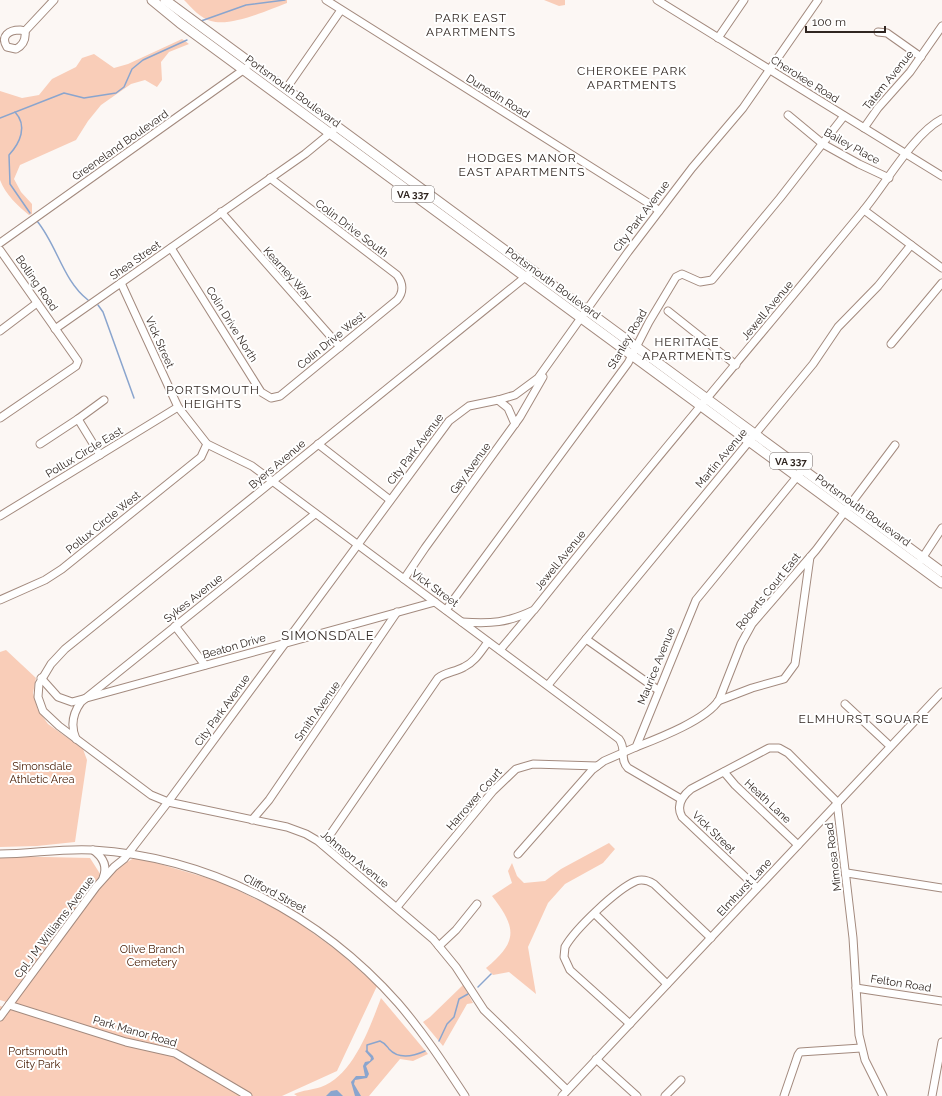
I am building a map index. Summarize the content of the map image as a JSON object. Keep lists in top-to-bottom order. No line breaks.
{"streets":{"main road":["Portsmouth Boulevard","VA 337"],"street":["Cherokee Road","Tatem Avenue","Dunedin Road","Greeneland Boulevard","Bailey Place","City Park Avenue","Colin Drive South","Shea Street","Kearney Way","Bolling Road","Jewell Avenue","Colin Drive North","Stanley Road","Colin Drive West","Vick Street","Pollux Circle East","Martin Avenue","Byers Avenue","Gay Avenue","Pollux Circle West","Roberts Court East","Sykes Avenue","Beaton Drive","Maurice Avenue","Smith Avenue","Harrower Court","Heath Lane","Mimosa Road","Johnson Avenue","Elmhurst Lane","Clifford Street","Cpl J M Williams Avenue","Felton Road","Park Manor Road"]},"crossings":[["Cherokee Road","Tatem Avenue"],["Cherokee Road","City Park Avenue"],["Cherokee Road","Jewell Avenue"],["Cherokee Road","Stanley Road"],["Portsmouth Boulevard","Greeneland Boulevard"],["Portsmouth Boulevard","City Park Avenue"],["Portsmouth Boulevard","Shea Street"],["Portsmouth Boulevard","Jewell Avenue"],["Portsmouth Boulevard","Stanley Road"],["Portsmouth Boulevard","Martin Avenue"],["Portsmouth Boulevard","Byers Avenue"],["Portsmouth Boulevard","Roberts Court East"],["Portsmouth Boulevard","Maurice Avenue"],["Dunedin Road","City Park Avenue"],["Bailey Place","Jewell Avenue"],["Bailey Place","Stanley Road"],["City Park Avenue","Vick Street"],["City Park Avenue","Gay Avenue"],["City Park Avenue","Beaton Drive"],["City Park Avenue","Johnson Avenue"],["City Park Avenue","Clifford Street"],["City Park Avenue","Cpl J M Williams Avenue"],["Colin Drive South","Shea Street"],["Colin Drive South","Colin Drive West"],["Shea Street","Kearney Way"],["Shea Street","Bolling Road"],["Shea Street","Colin Drive North"],["Shea Street","Vick Street"],["Kearney Way","Colin Drive West"],["Jewell Avenue","Vick Street"],["Colin Drive North","Colin Drive West"],["Stanley Road","Vick Street"],["Vick Street","Pollux Circle East"],["Vick Street","Martin Avenue"],["Vick Street","Byers Avenue"],["Vick Street","Gay Avenue"],["Vick Street","Pollux Circle West"],["Vick Street","Sykes Avenue"],["Vick Street","Beaton Drive"],["Vick Street","Elmhurst Lane"],["Byers Avenue","Beaton Drive"],["Byers Avenue","Johnson Avenue"],["Roberts Court East","Maurice Avenue"],["Sykes Avenue","Beaton Drive"],["Beaton Drive","Smith Avenue"],["Beaton Drive","Johnson Avenue"],["Smith Avenue","Johnson Avenue"],["Harrower Court","Johnson Avenue"],["Heath Lane","Elmhurst Lane"],["Mimosa Road","Elmhurst Lane"],["Mimosa Road","Felton Road"],["Johnson Avenue","Elmhurst Lane"],["Clifford Street","Cpl J M Williams Avenue"],["Cpl J M Williams Avenue","Park Manor Road"]],"districts":["PARK EAST APARTMENTS","CHEROKEE PARK APARTMENTS","HODGES MANOR EAST APARTMENTS","HERITAGE APARTMENTS","PORTSMOUTH HEIGHTS","SIMONSDALE","ELMHURST SQUARE"],"parks":["Simonsdale Athletic Area","Olive Branch Cemetery","Portsmouth City Park"],"scale_bar":"100 m"}
